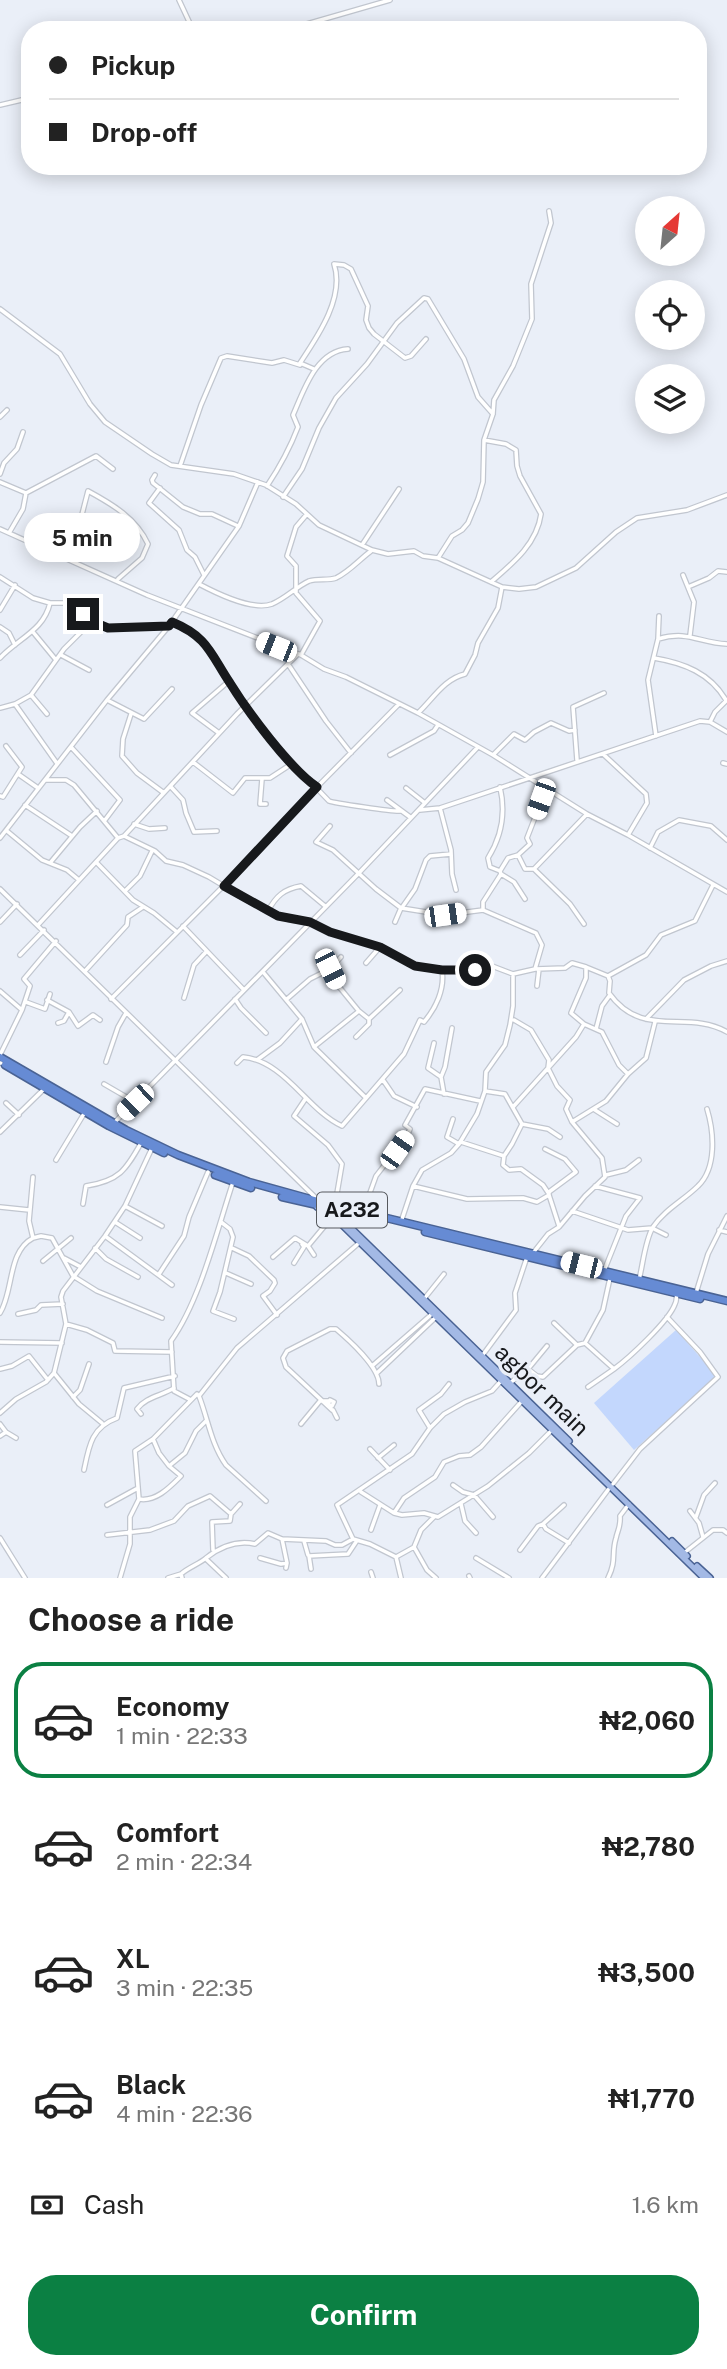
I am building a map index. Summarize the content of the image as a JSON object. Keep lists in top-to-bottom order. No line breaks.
{"streets":{"highway":["A232"],"main road":["agbor main"]},"crossings":[["A232","agbor main"]],"north":"top right","page":{"banner":["Pickup","Drop-off"],"bubble":"5 min","heading":"Choose a ride","list":[{"name":"Economy","note":"1 min · 22:33","value":"₦2,060"},{"name":"Comfort","note":"2 min · 22:34","value":"₦2,780"},{"name":"XL","note":"3 min · 22:35","value":"₦3,500"},{"name":"Black","note":"4 min · 22:36","value":"₦1,770"}],"pay":["Cash","1.6 km"],"buttons":"Confirm"}}
